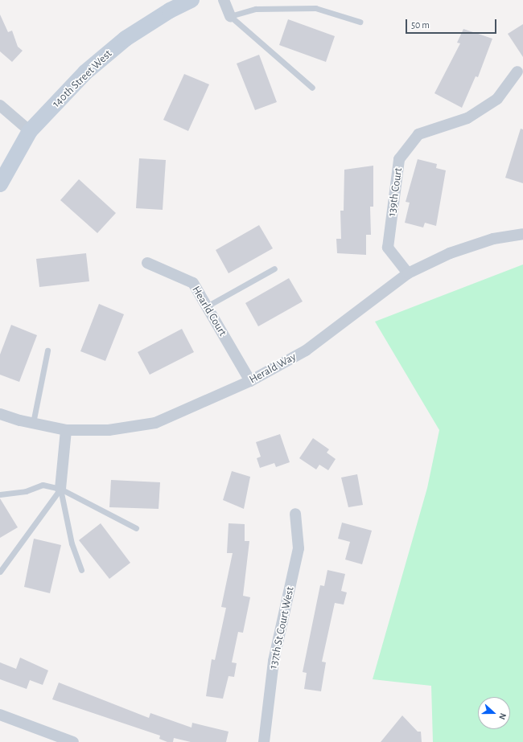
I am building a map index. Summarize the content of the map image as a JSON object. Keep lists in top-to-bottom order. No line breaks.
{"streets":{"street":["140th Street West","139th Court","Hearld Court","Herald Way","137th St Court West"]},"crossings":[["139th Court","Herald Way"],["Hearld Court","Herald Way"]],"scale_bar":"50 m","north":"right"}
